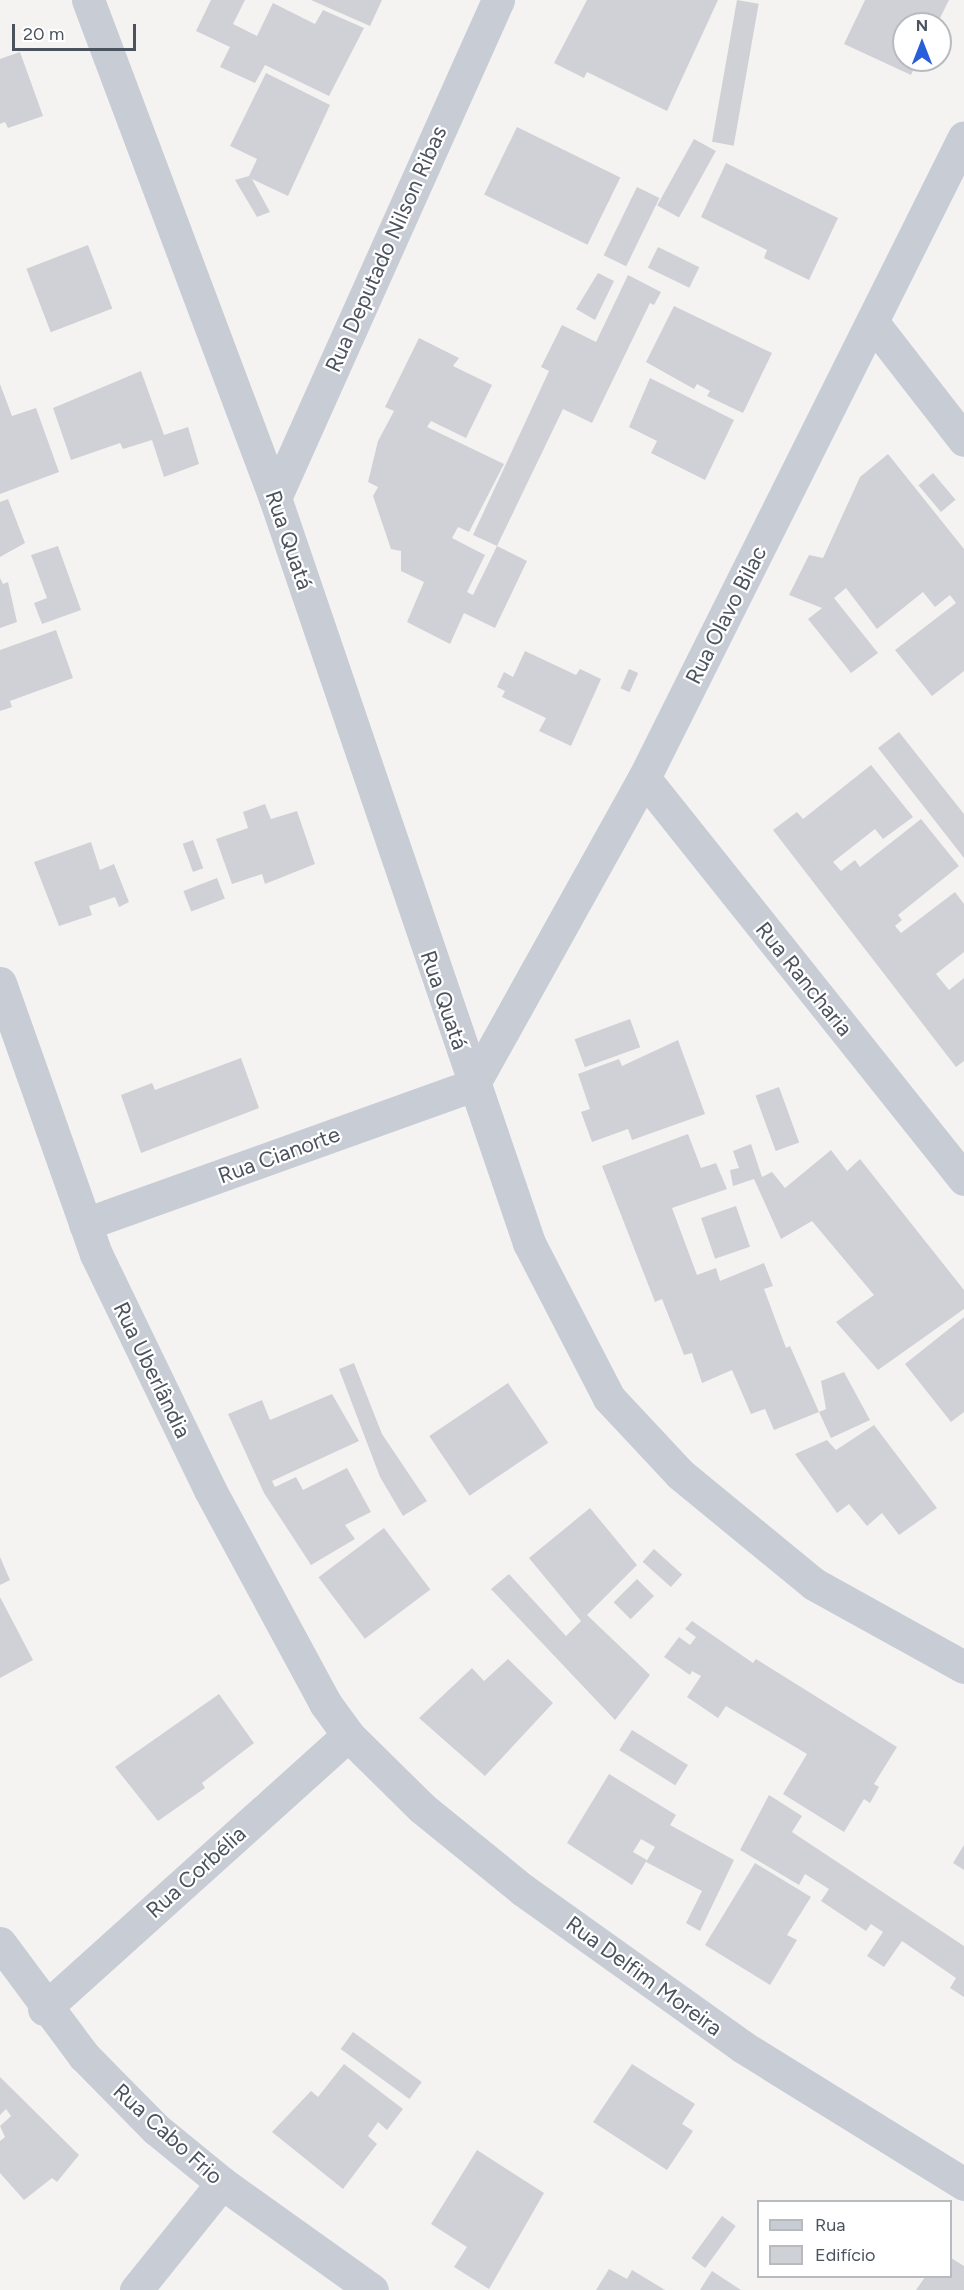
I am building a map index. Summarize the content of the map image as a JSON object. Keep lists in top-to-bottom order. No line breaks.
{"streets":{"street":["Rua Deputado Nilson Ribas","Rua Quatá","Rua Olavo Bilac","Rua Rancharia","Rua Cianorte","Rua Uberlândia","Rua Corbélia","Rua Delfim Moreira","Rua Cabo Frio"]},"crossings":[["Rua Deputado Nilson Ribas","Rua Quatá"],["Rua Quatá","Rua Olavo Bilac"],["Rua Quatá","Rua Cianorte"],["Rua Olavo Bilac","Rua Rancharia"],["Rua Olavo Bilac","Rua Cianorte"],["Rua Cianorte","Rua Uberlândia"],["Rua Uberlândia","Rua Corbélia"],["Rua Uberlândia","Rua Delfim Moreira"],["Rua Corbélia","Rua Delfim Moreira"],["Rua Corbélia","Rua Cabo Frio"]],"legend":["Rua","Edifício"],"scale_bar":"20 m","north":"top"}
